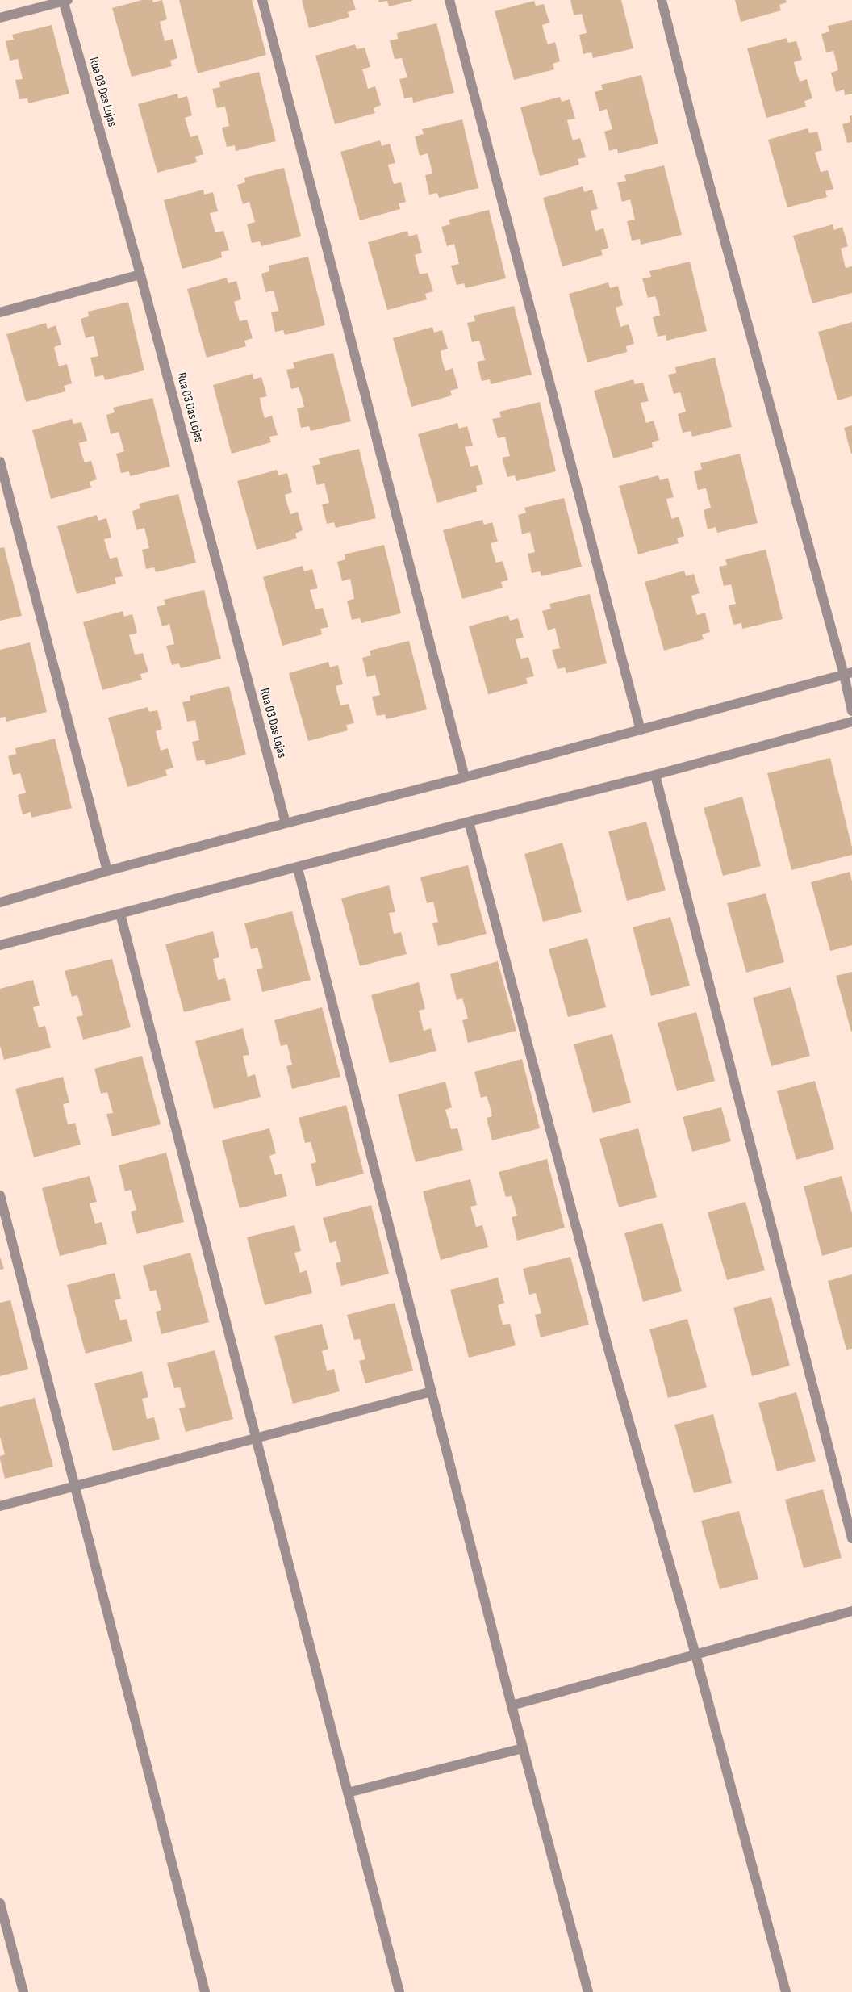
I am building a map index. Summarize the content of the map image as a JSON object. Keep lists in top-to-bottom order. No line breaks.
{"streets":{"street":["Rua 03 Das Lojas"]}}
